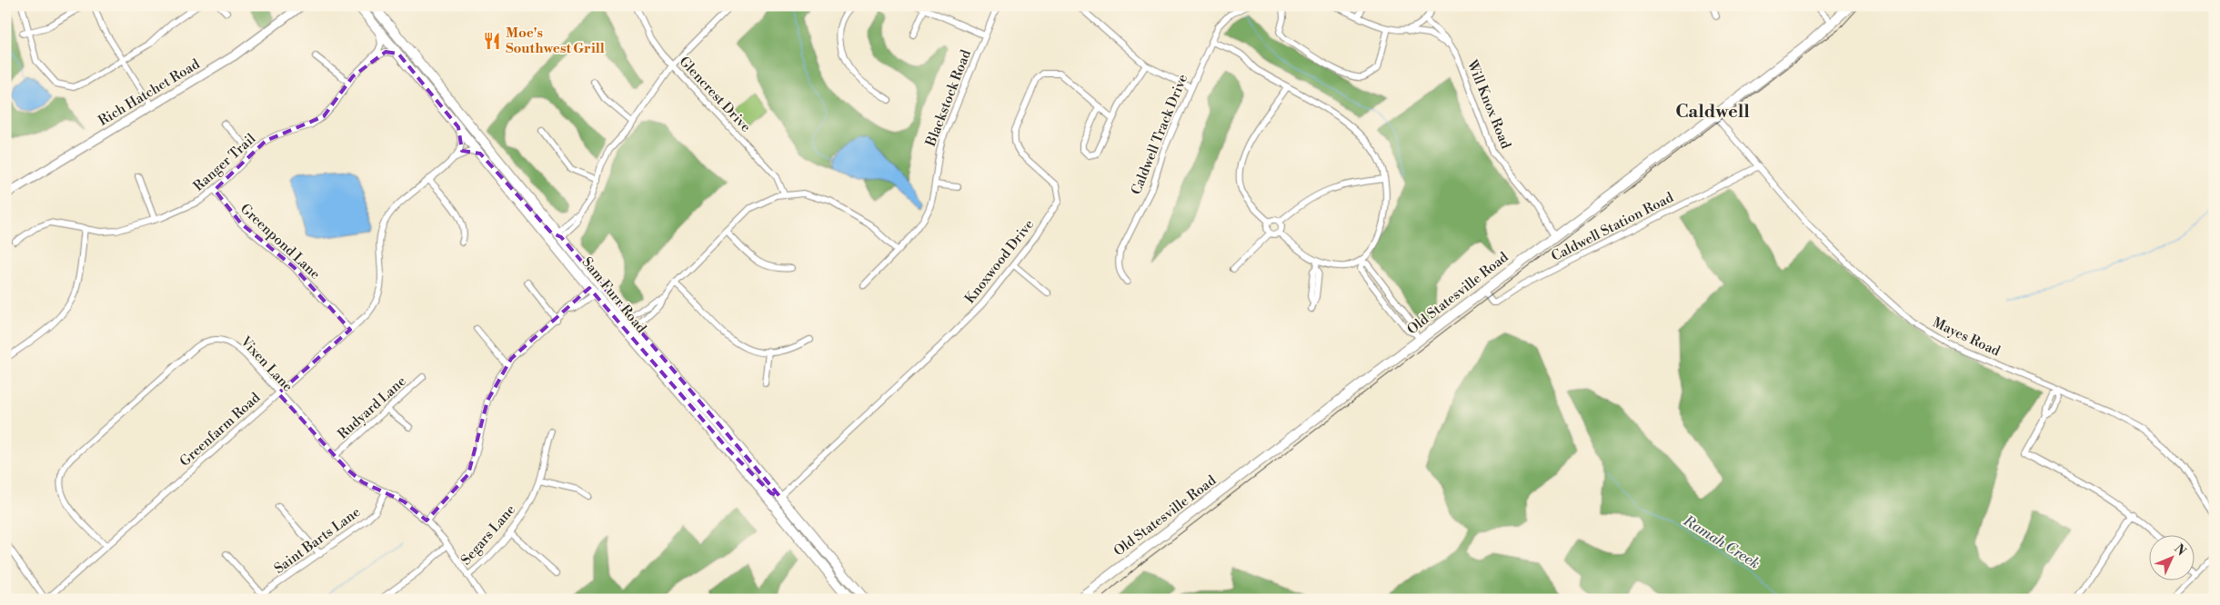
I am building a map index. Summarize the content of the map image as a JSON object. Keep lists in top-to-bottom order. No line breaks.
{"streets":{"main road":["Old Statesville Road","Sam Furr Road"],"street":["Rich Hatchet Road","Glencrest Drive","Blackstock Road","Will Knox Road","Caldwell Track Drive","Ranger Trail","Caldwell Station Road","Greenpond Lane","Knoxwood Drive","Mayes Road","Vixen Lane","Rudyard Lane","Greenfarm Road","Segars Lane","Saint Barts Lane"]},"crossings":[["Will Knox Road","Old Statesville Road"],["Ranger Trail","Greenpond Lane"],["Ranger Trail","Sam Furr Road"],["Caldwell Station Road","Old Statesville Road"],["Caldwell Station Road","Mayes Road"],["Greenpond Lane","Greenfarm Road"],["Knoxwood Drive","Sam Furr Road"],["Old Statesville Road","Mayes Road"],["Sam Furr Road","Greenfarm Road"],["Vixen Lane","Rudyard Lane"],["Vixen Lane","Greenfarm Road"],["Vixen Lane","Segars Lane"],["Vixen Lane","Saint Barts Lane"]],"districts":["Caldwell"],"water":["Ramah Creek"],"places":{"restaurant":["Moe's Southwest Grill"]},"north":"top right"}
